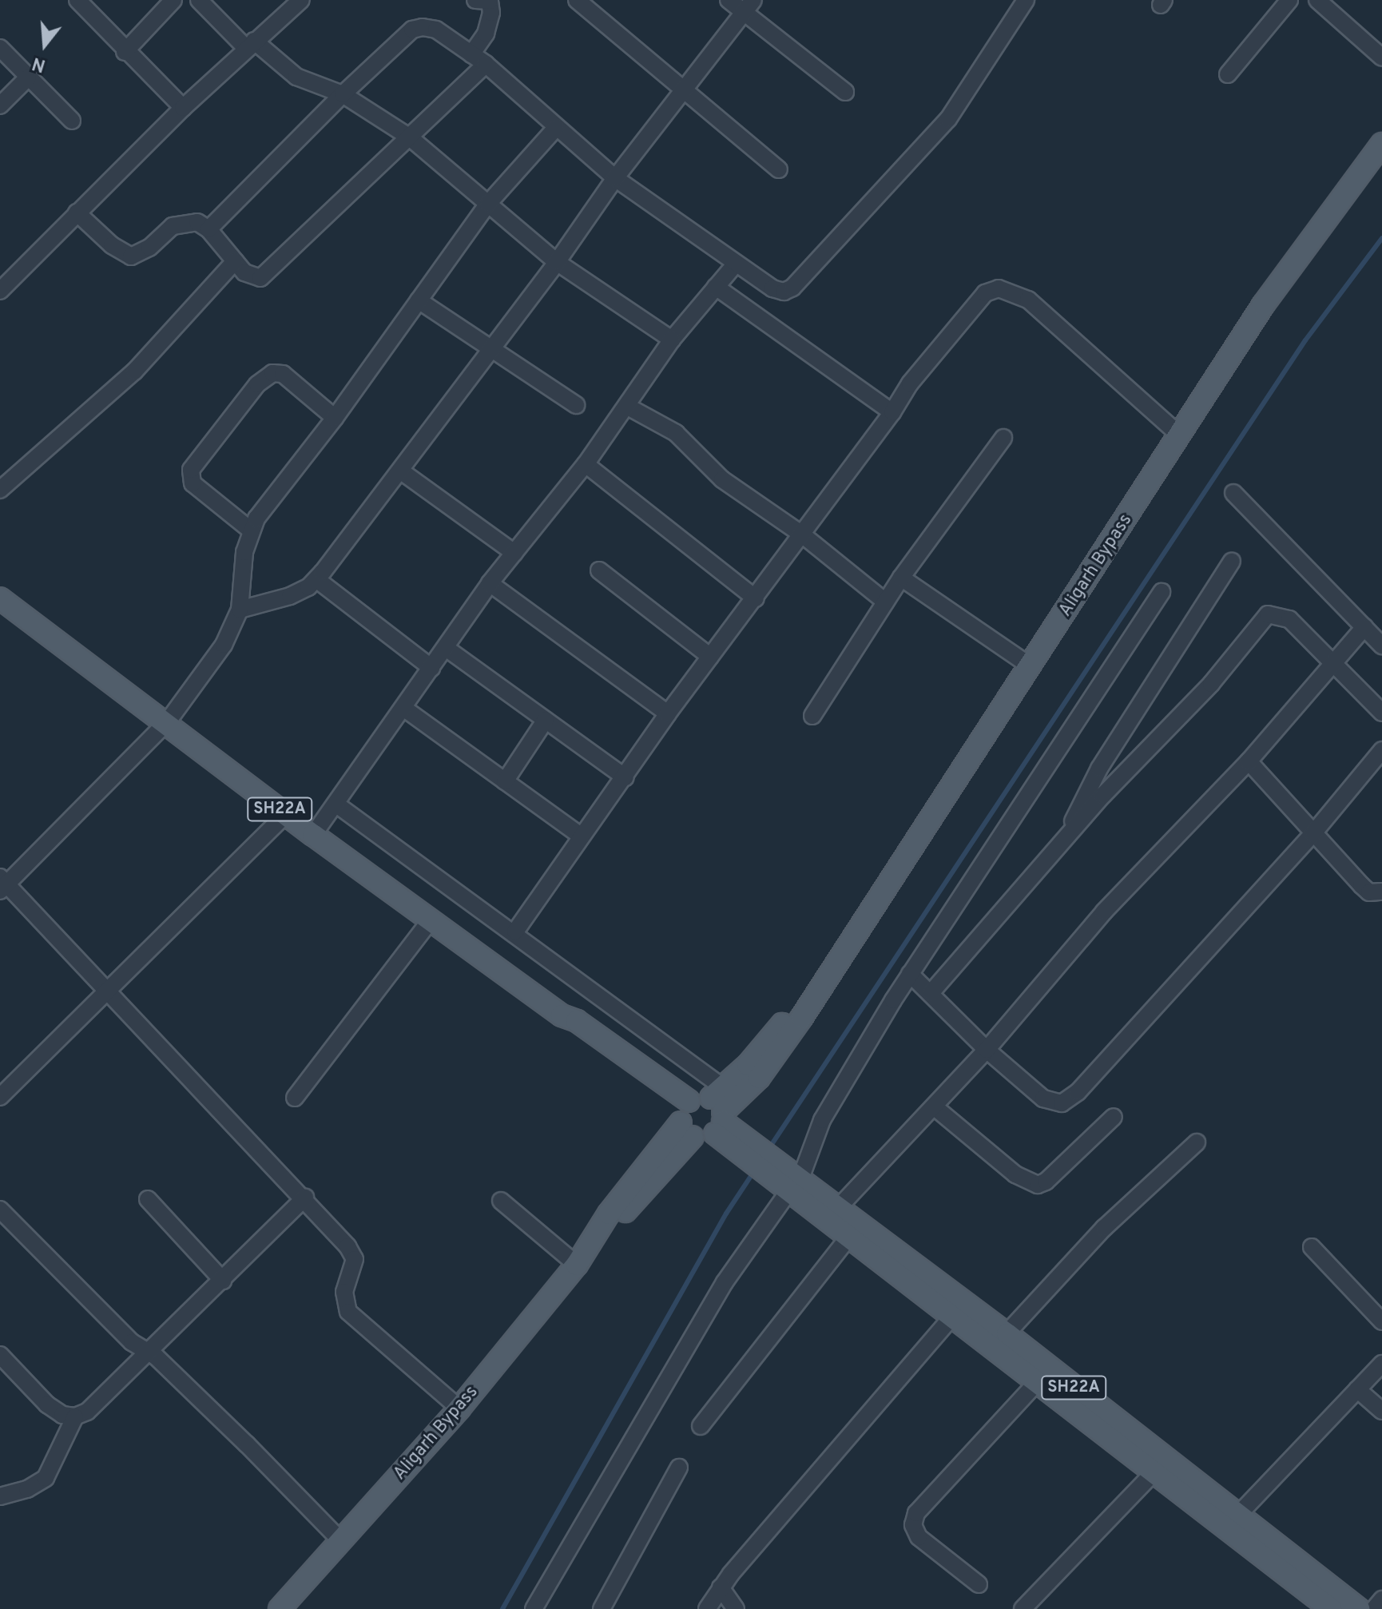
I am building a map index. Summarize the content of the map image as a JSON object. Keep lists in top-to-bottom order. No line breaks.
{"streets":{"main road":["Aligarh Bypass","SH22A"]},"crossings":[["Aligarh Bypass","SH22A"]],"north":"bottom"}
